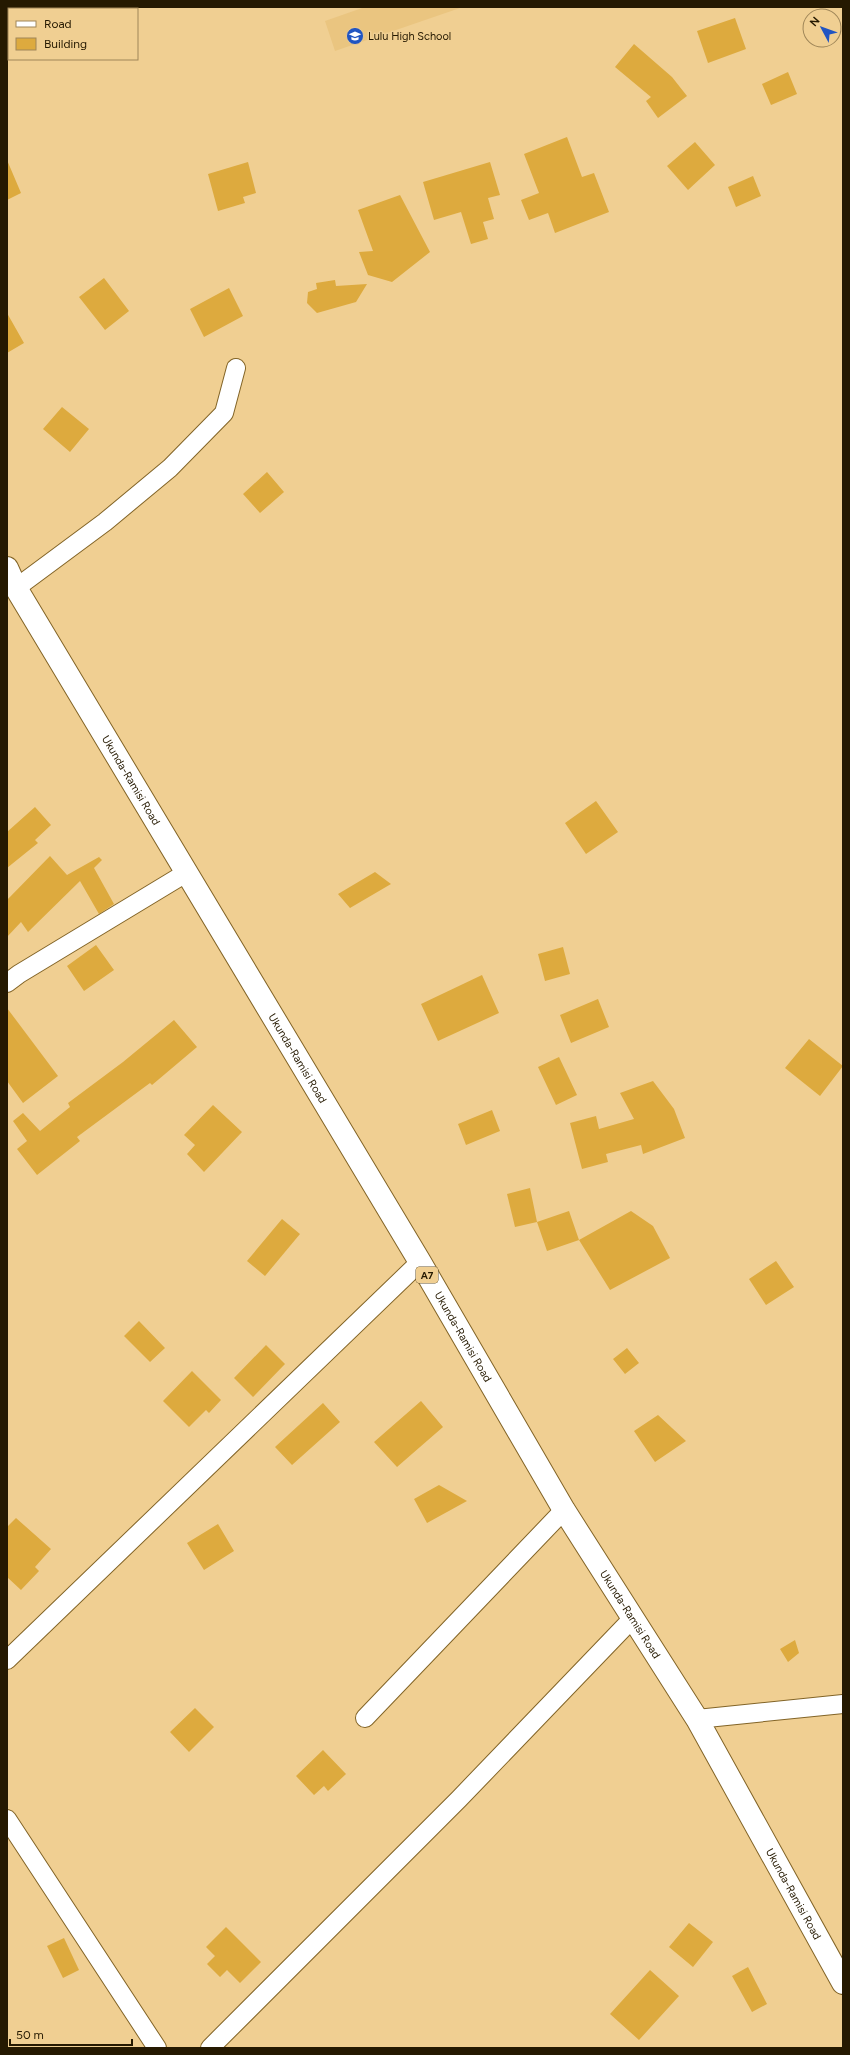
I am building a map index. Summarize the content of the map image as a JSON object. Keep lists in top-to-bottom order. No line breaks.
{"streets":{"highway":["Ukunda-Ramisi Road","A7"]},"places":{"school or university":["Lulu High School"]},"legend":["Road","Building"],"scale_bar":"50 m","north":"top left"}
